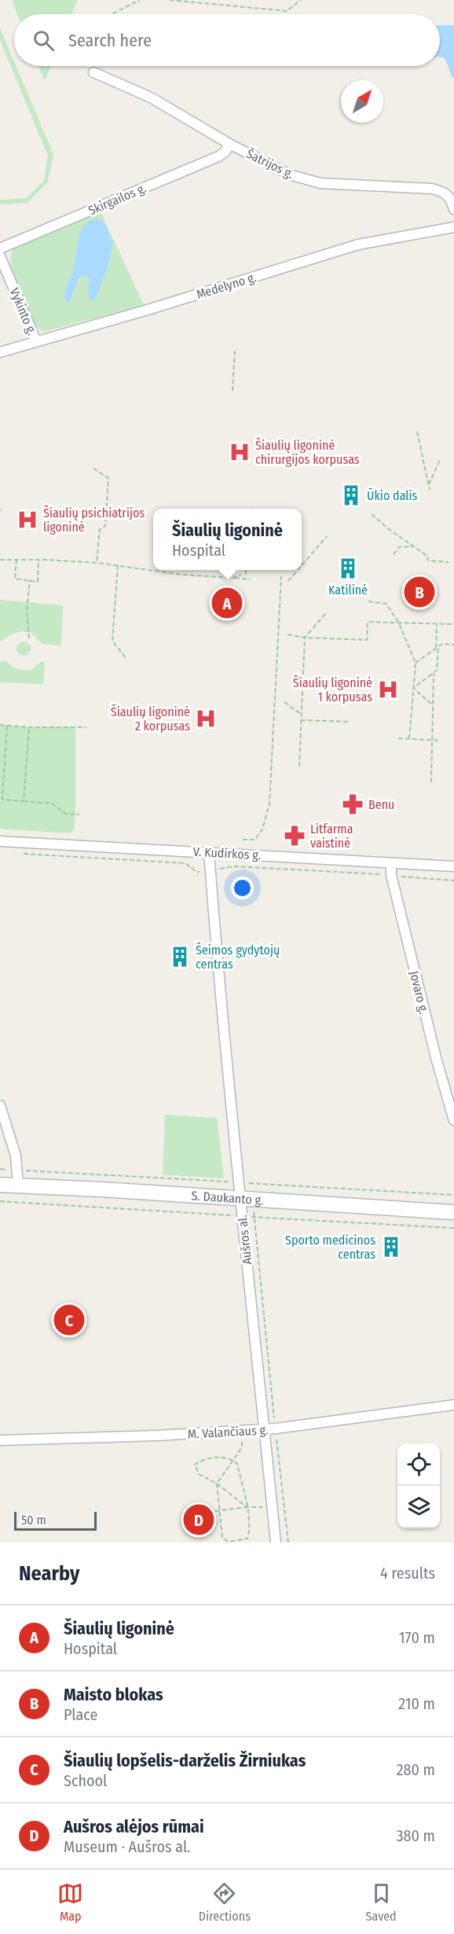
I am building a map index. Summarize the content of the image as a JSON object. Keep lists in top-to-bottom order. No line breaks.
{"streets":{"main road":["S. Daukanto g."],"street":["Šatrijos g.","Skirgailos g.","Medelyno g.","Vykinto g.","V. Kudirkos g.","Jovaro g.","Aušros al.","M. Valančiaus g."]},"crossings":[["Šatrijos g.","Skirgailos g."],["Medelyno g.","Vykinto g."],["V. Kudirkos g.","Jovaro g."],["V. Kudirkos g.","Aušros al."],["S. Daukanto g.","Aušros al."],["Aušros al.","M. Valančiaus g."]],"places":{"hospital":["Šiaulių ligoninė chirurgijos korpusas","Šiaulių psichiatrijos ligoninė","Šiaulių ligoninė 1 korpusas","Šiaulių ligoninė 2 korpusas"],"building":["Ūkio dalis","Katilinė","Šeimos gydytojų centras","Sporto medicinos centras"],"pharmacy":["Benu","Litfarma vaistinė"]},"scale_bar":"50 m","north":"top right","page":{"search":"Search here","popup":["Šiaulių ligoninė","Hospital"],"pins":["B","A","C","D"],"scale":"50 m","heading":["Nearby","4 results"],"list":[{"mark":"A","name":"Šiaulių ligoninė","note":"Hospital","value":"170 m"},{"mark":"B","name":"Maisto blokas","note":"Place","value":"210 m"},{"mark":"C","name":"Šiaulių lopšelis-darželis Žirniukas","note":"School","value":"280 m"},{"mark":"D","name":"Aušros alėjos rūmai","note":"Museum · Aušros al.","value":"380 m"}],"nav":["Map","Directions","Saved"]}}
